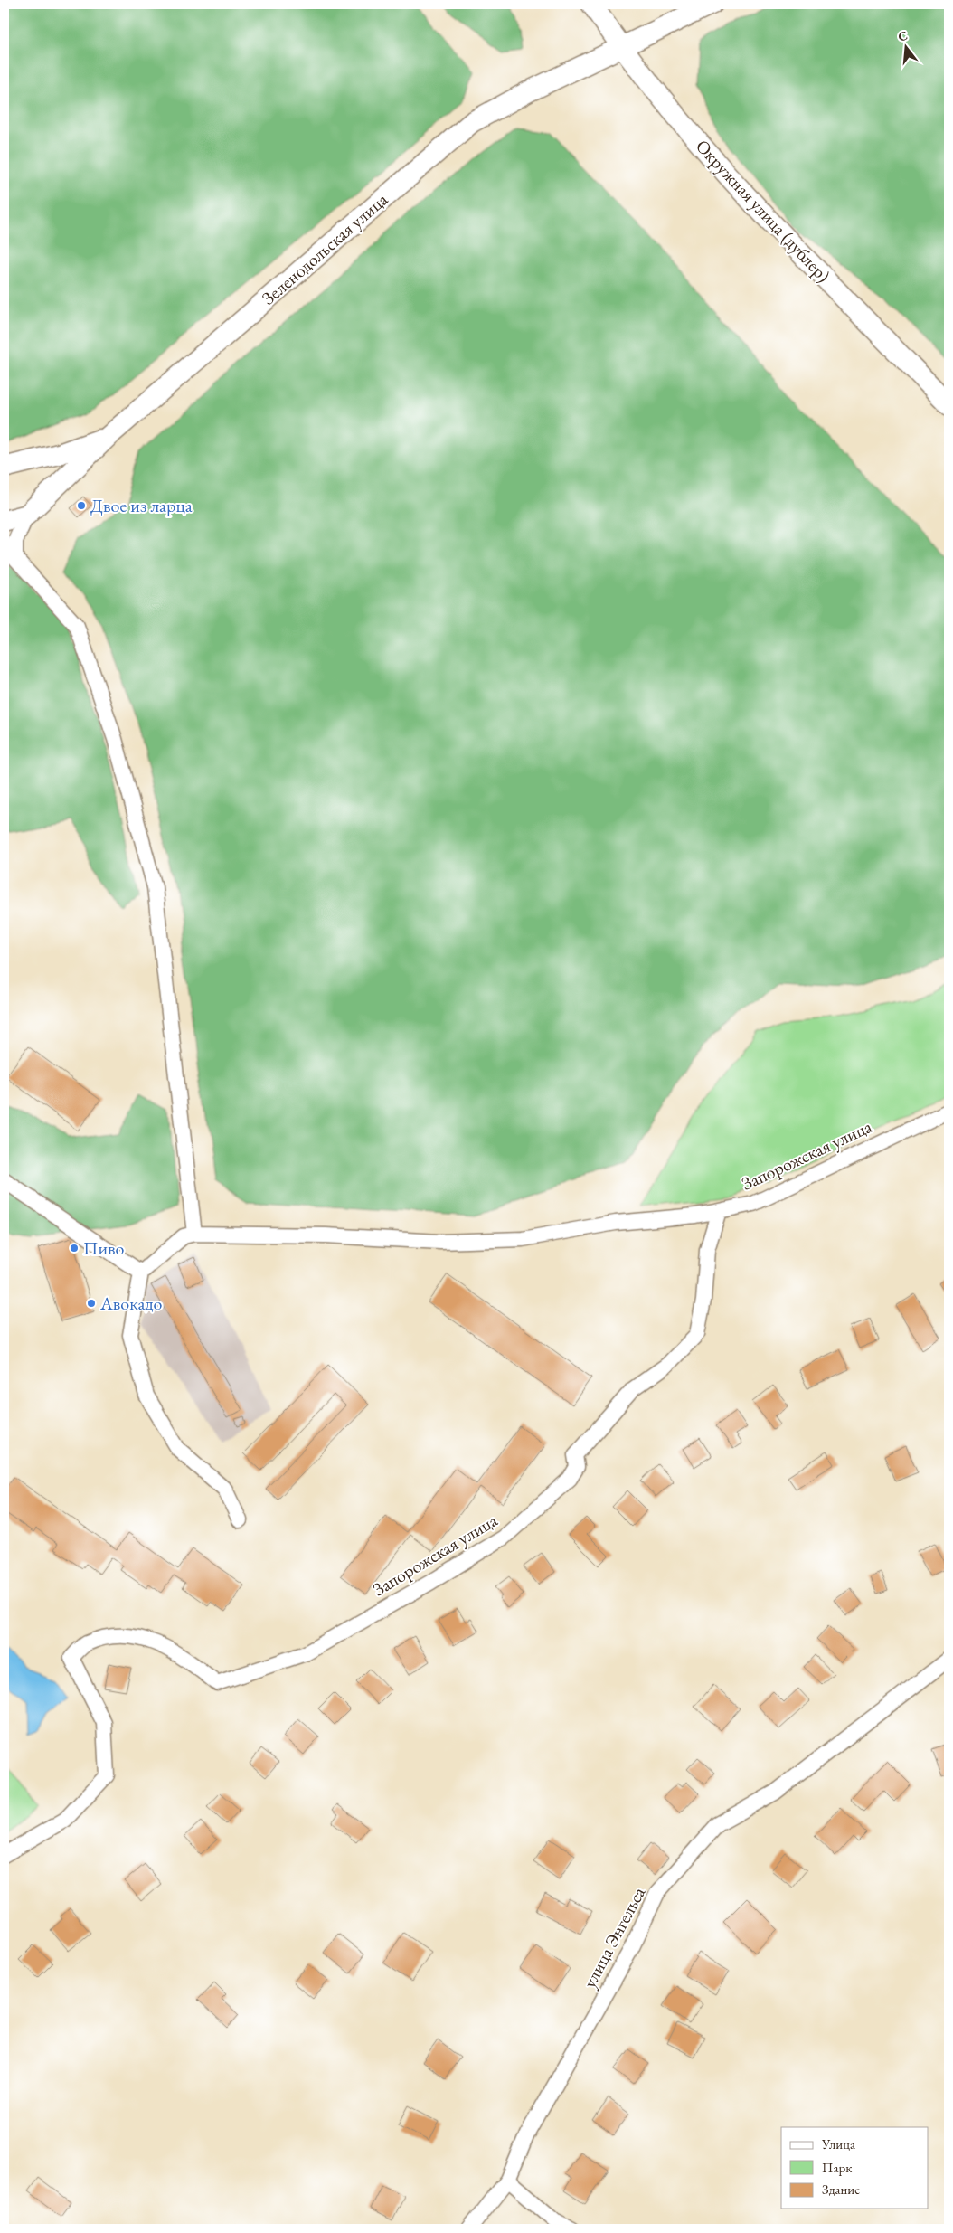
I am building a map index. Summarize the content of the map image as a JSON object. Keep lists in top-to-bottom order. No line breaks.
{"streets":{"street":["Окружная улица (дублер)","Зеленодольская улица","Запорожская улица","улица Энгельса"]},"crossings":[["Окружная улица (дублер)","Зеленодольская улица"]],"places":["Двое из ларца","Пиво","Авокадо"],"legend":["Улица","Парк","Здание"],"north":"top"}
